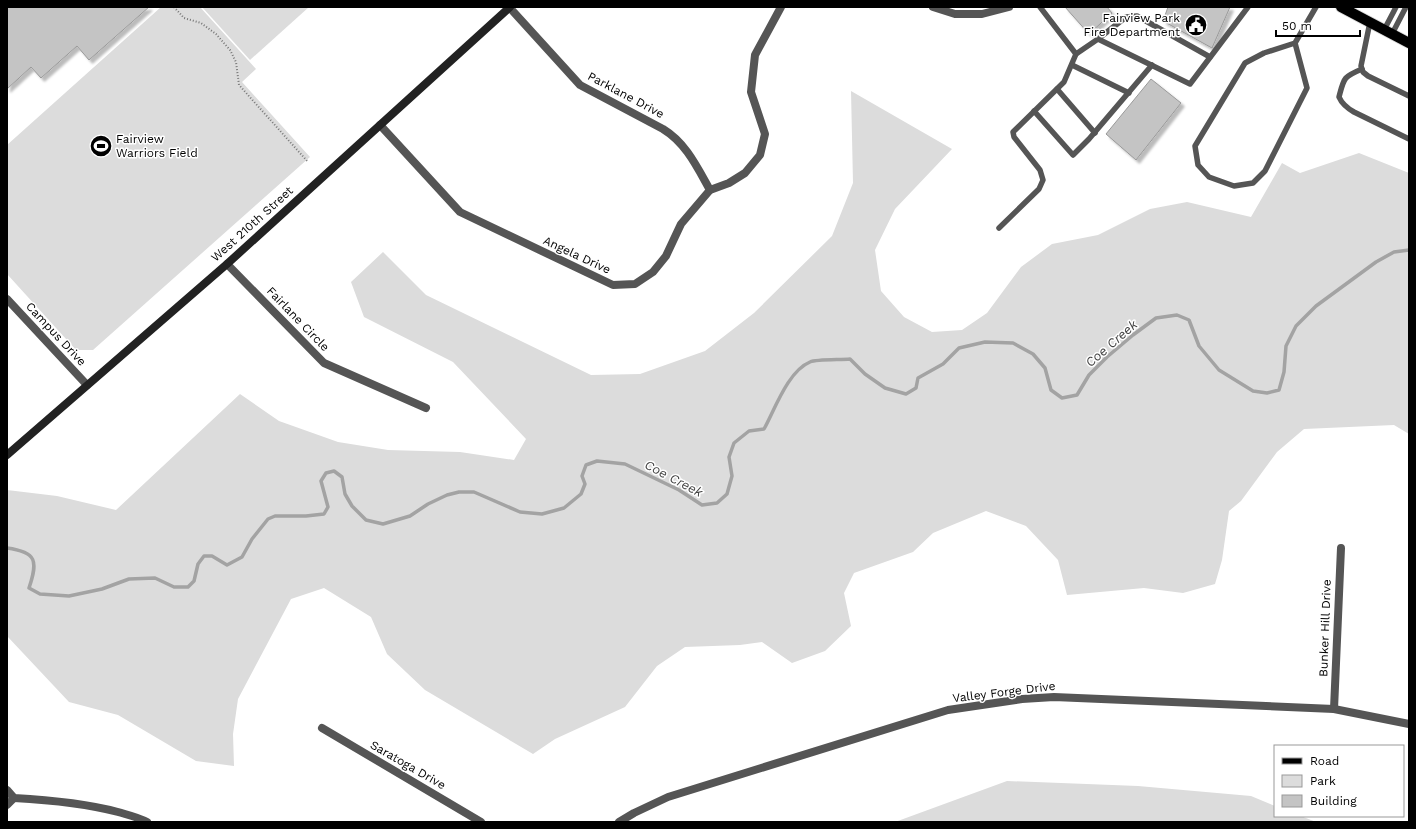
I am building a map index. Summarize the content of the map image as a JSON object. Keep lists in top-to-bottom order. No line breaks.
{"streets":{"street":["Parklane Drive","West 210th Street","Angela Drive","Fairlane Circle","Campus Drive","Bunker Hill Drive","Valley Forge Drive","Saratoga Drive"]},"crossings":[["Parklane Drive","West 210th Street"],["Parklane Drive","Angela Drive"],["West 210th Street","Angela Drive"],["West 210th Street","Fairlane Circle"],["West 210th Street","Campus Drive"],["Bunker Hill Drive","Valley Forge Drive"]],"water":["Coe Creek"],"places":{"public building":["Fairview Park Fire Department"],"sports":["Fairview Warriors Field"]},"legend":["Road","Park","Building"],"scale_bar":"50 m"}
